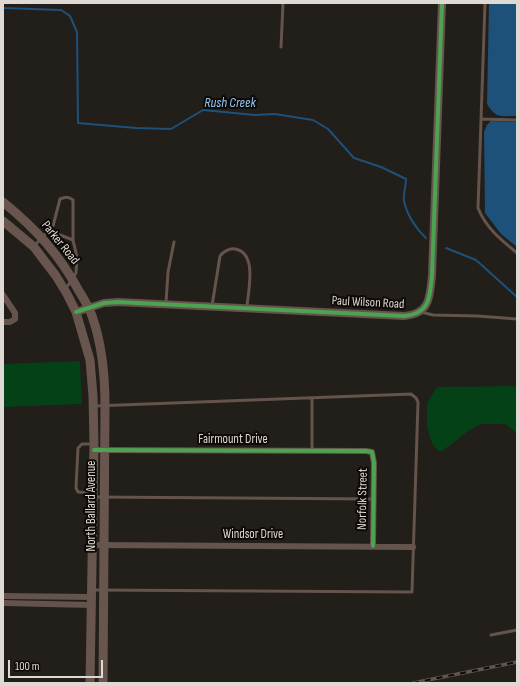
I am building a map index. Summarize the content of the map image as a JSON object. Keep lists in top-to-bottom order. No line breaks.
{"streets":{"main road":["Parker Road","North Ballard Avenue"],"street":["Paul Wilson Road","Fairmount Drive","Norfolk Street","Windsor Drive"]},"crossings":[["Parker Road","Paul Wilson Road"],["Parker Road","North Ballard Avenue"],["Paul Wilson Road","North Ballard Avenue"],["Fairmount Drive","Norfolk Street"],["Fairmount Drive","North Ballard Avenue"],["Norfolk Street","Windsor Drive"],["North Ballard Avenue","Windsor Drive"]],"water":["Rush Creek"],"scale_bar":"100 m"}
